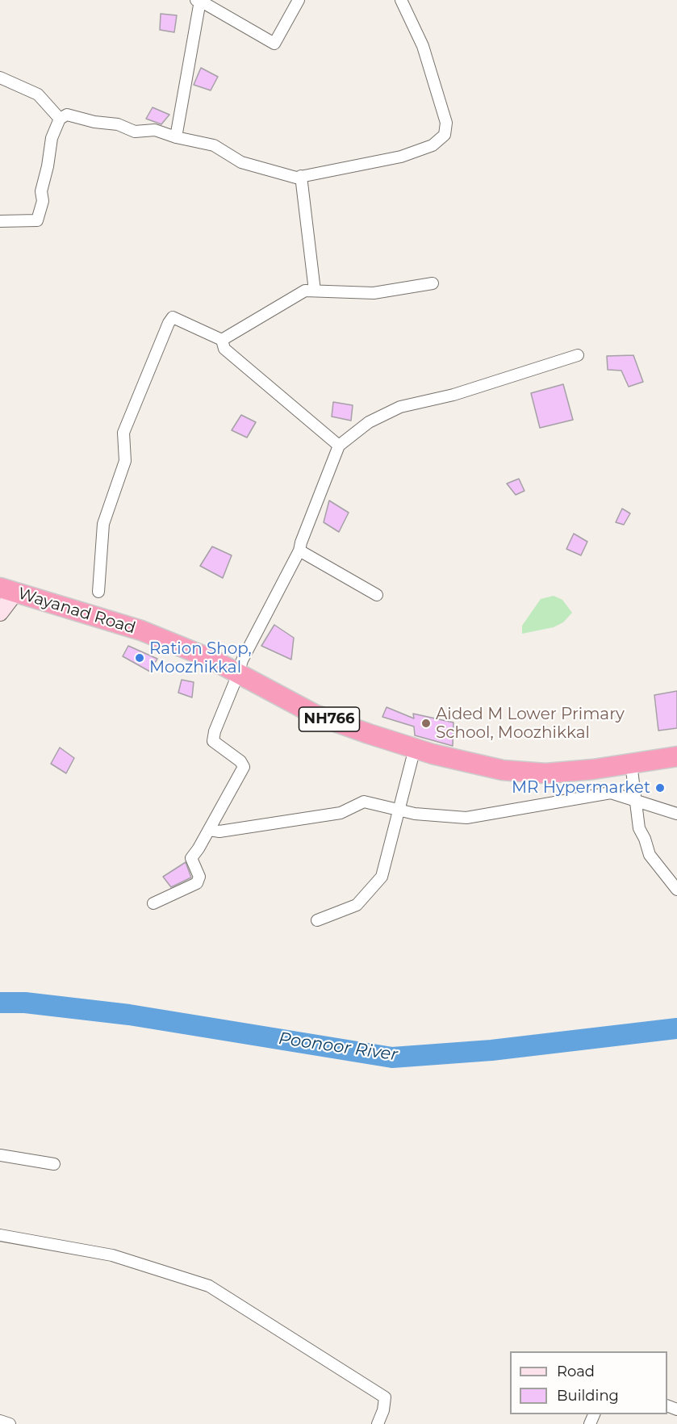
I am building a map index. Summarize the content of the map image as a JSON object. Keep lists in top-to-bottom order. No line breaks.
{"streets":{"highway":["Wayanad Road","NH766"]},"water":["Poonoor River"],"places":["Ration Shop, Moozhikkal","Aided M Lower Primary School, Moozhikkal","MR Hypermarket"],"legend":["Road","Building"]}
